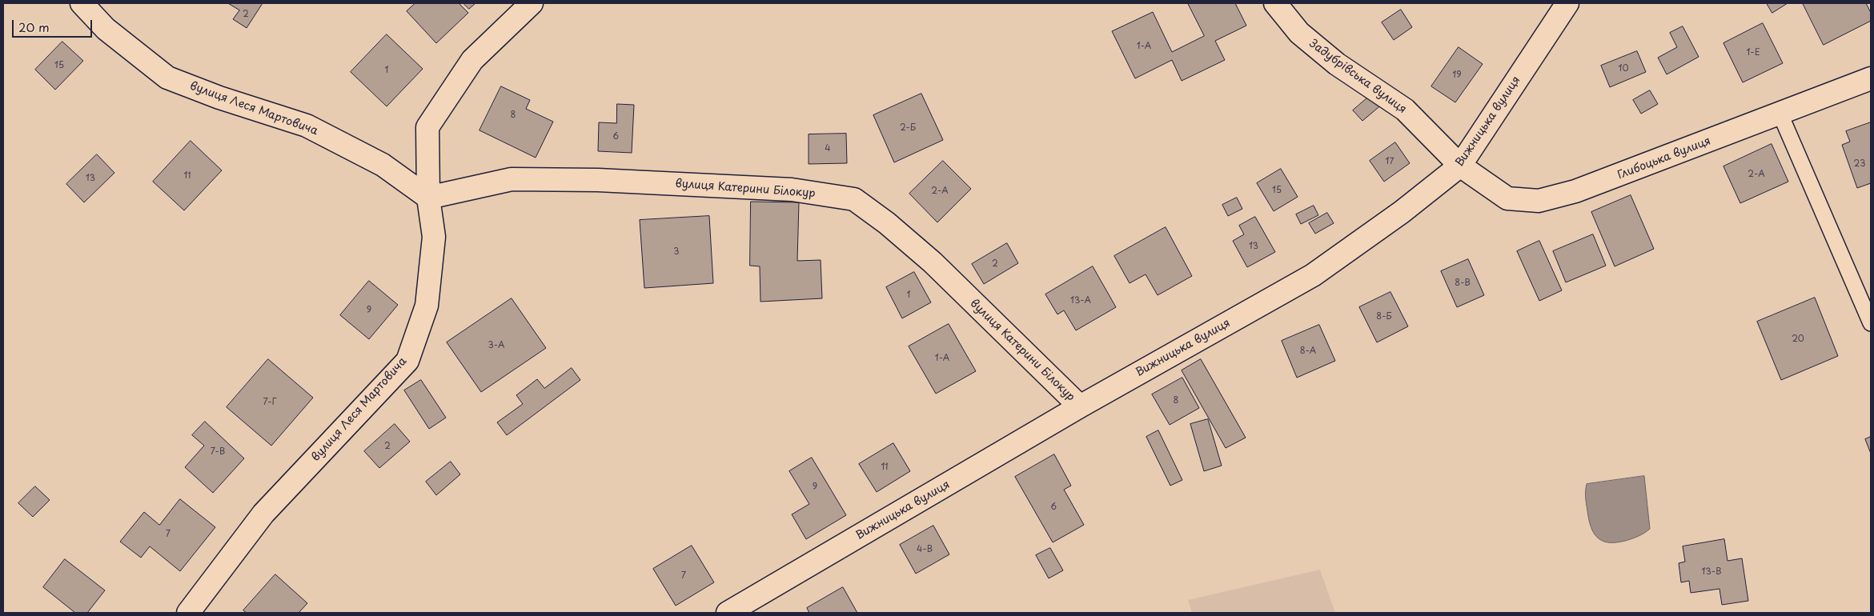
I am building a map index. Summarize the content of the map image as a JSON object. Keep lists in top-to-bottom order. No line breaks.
{"streets":{"street":["Задубрівська вулиця","вулиця Леся Мартовича","Вижницька вулиця","Глибоцька вулиця","вулиця Катерини Білокур"]},"crossings":[["Задубрівська вулиця","Вижницька вулиця"],["Задубрівська вулиця","Глибоцька вулиця"],["вулиця Леся Мартовича","вулиця Катерини Білокур"],["Вижницька вулиця","Глибоцька вулиця"],["Вижницька вулиця","вулиця Катерини Білокур"]],"house_numbers":["2","1-А","1-Е","15","10","1","19","8","2-Б","6","4","17","23","2-А","11","13","15","2-А","13","3","2","8-В","1","13-А","9","8-Б","20","3-А","8-А","1-А","8","7-Г","2","7-В","11","9","6","7","4-В","13-В","7"],"scale_bar":"20 m"}
